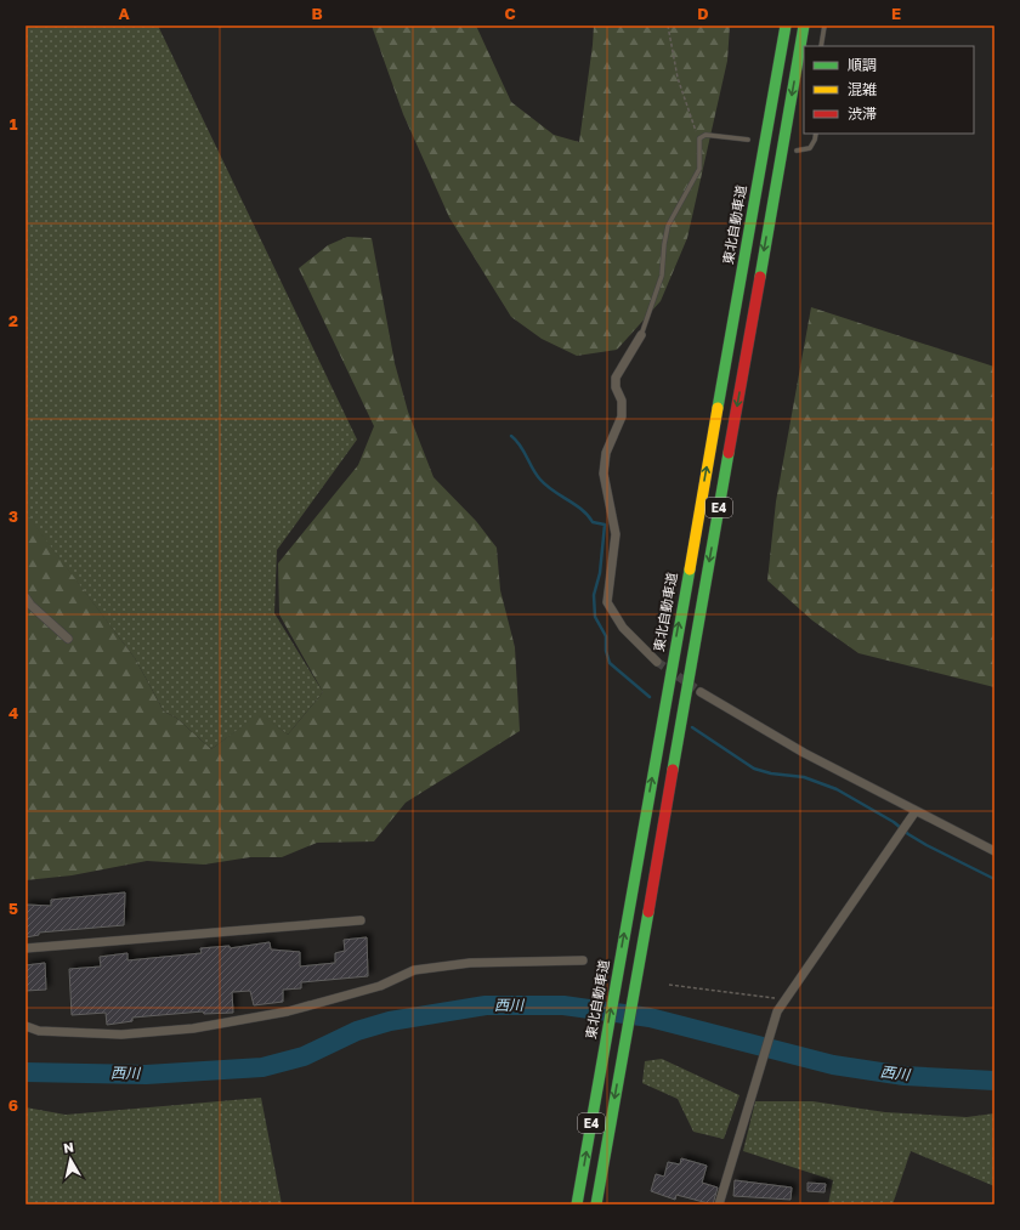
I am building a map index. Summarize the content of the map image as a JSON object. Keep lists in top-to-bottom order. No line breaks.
{"streets":{"highway":["東北自動車道","E4"]},"water":["西川"],"legend":["順調","混雑","渋滞"],"north":"top","grid":{"columns":["A","B","C","D","E"],"rows":["1","2","3","4","5","6"]}}
